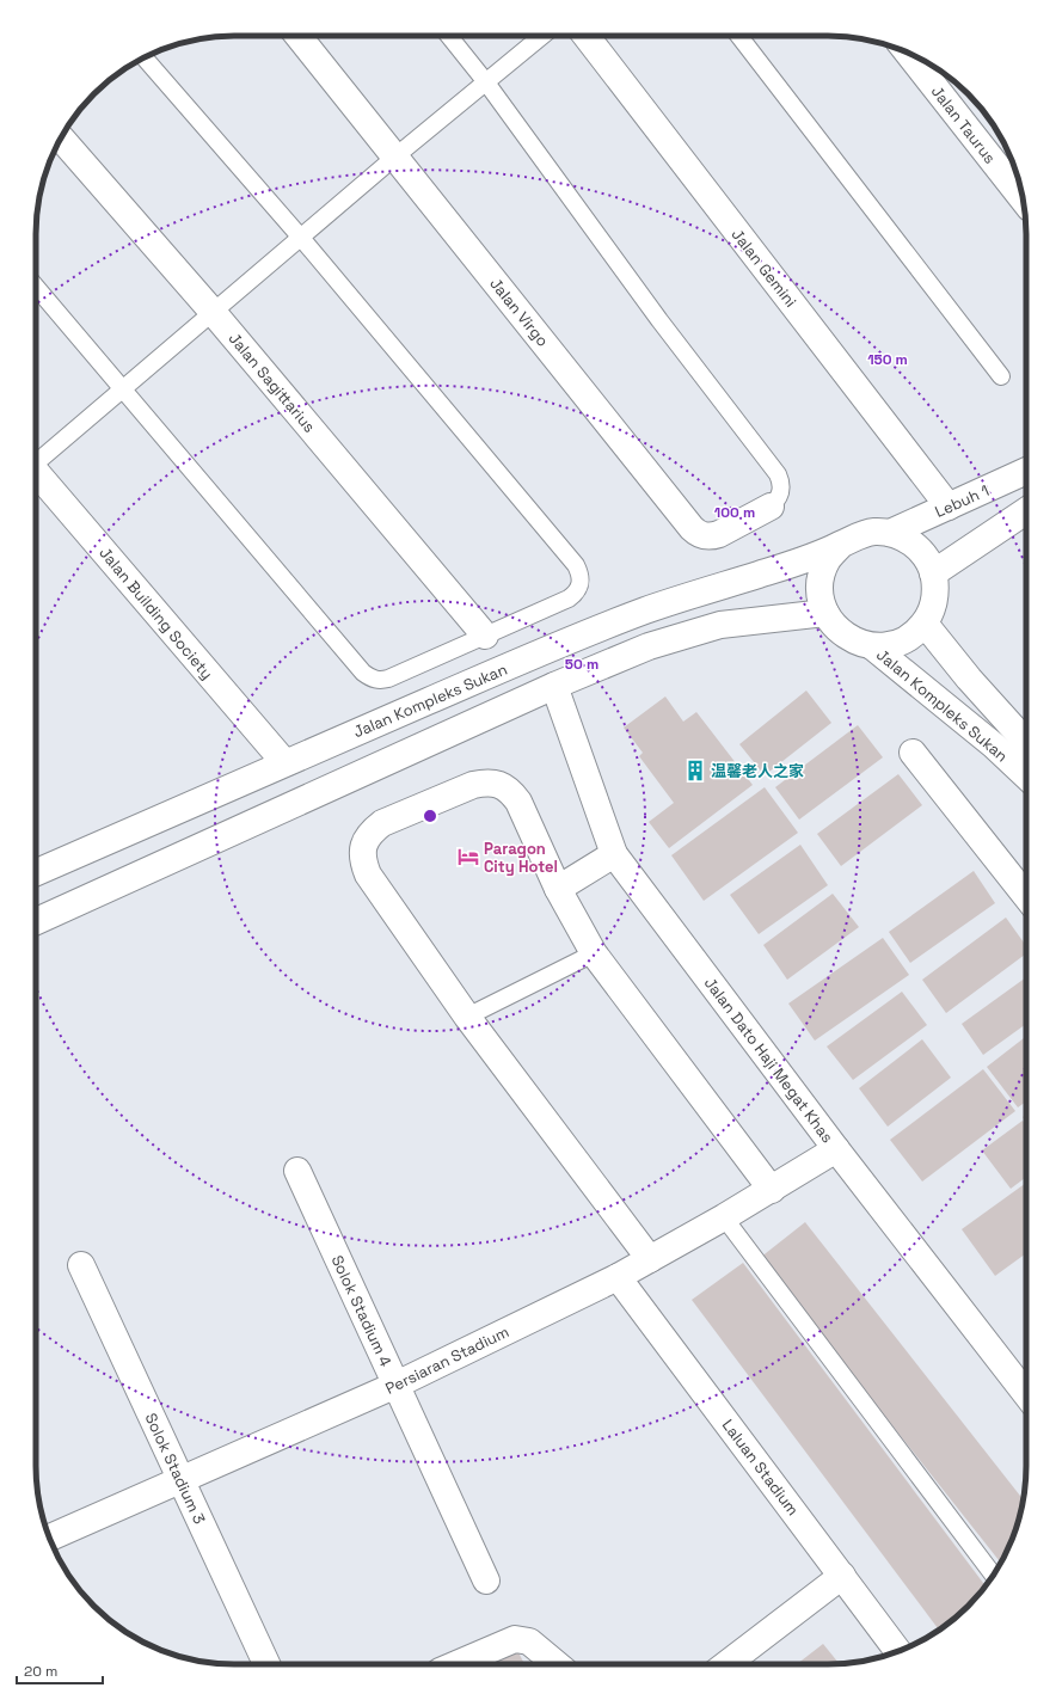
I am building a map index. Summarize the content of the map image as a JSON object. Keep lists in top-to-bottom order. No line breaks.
{"streets":{"street":["Jalan Taurus","Jalan Gemini","Jalan Virgo","Jalan Sagittarius","Lebuh 1","Jalan Building Society","Jalan Kompleks Sukan","Jalan Dato Haji Megat Khas","Solok Stadium 4","Persiaran Stadium","Laluan Stadium","Solok Stadium 3"]},"crossings":[["Jalan Gemini","Lebuh 1"],["Lebuh 1","Jalan Kompleks Sukan"],["Jalan Building Society","Jalan Kompleks Sukan"],["Jalan Dato Haji Megat Khas","Persiaran Stadium"],["Solok Stadium 4","Persiaran Stadium"],["Persiaran Stadium","Laluan Stadium"],["Persiaran Stadium","Solok Stadium 3"]],"places":{"building":["温馨老人之家"],"hotel":["Paragon City Hotel"]},"scale_bar":"20 m","rings":["150 m","100 m","50 m"]}
